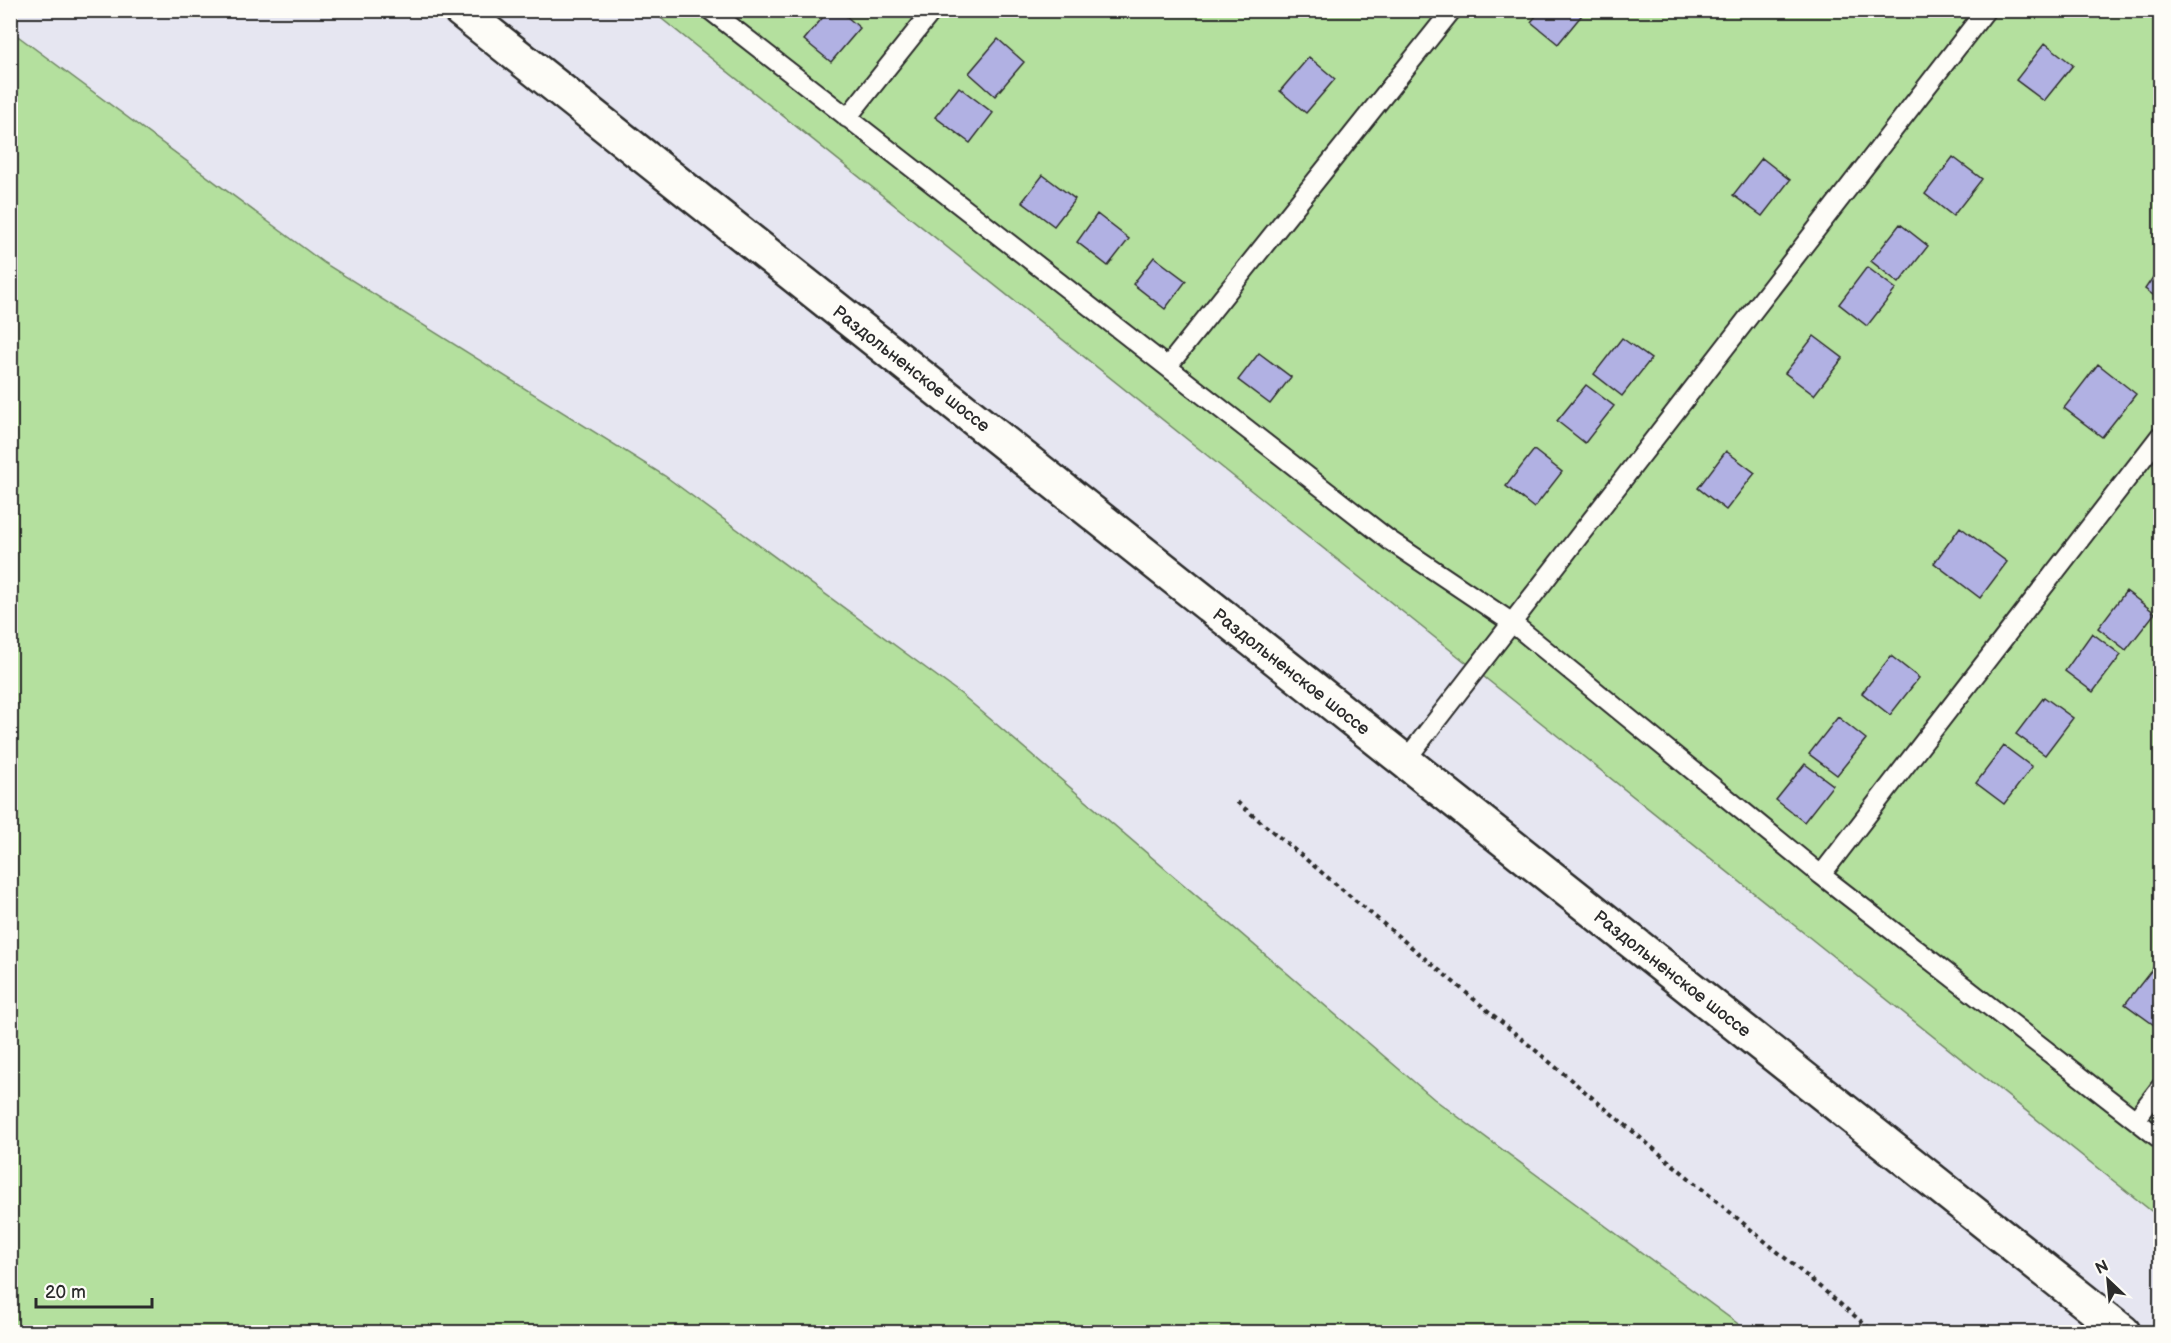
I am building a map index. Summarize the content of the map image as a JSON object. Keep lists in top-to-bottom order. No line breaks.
{"streets":{"main road":["Раздольненское шоссе"]},"scale_bar":"20 m","north":"top left"}
